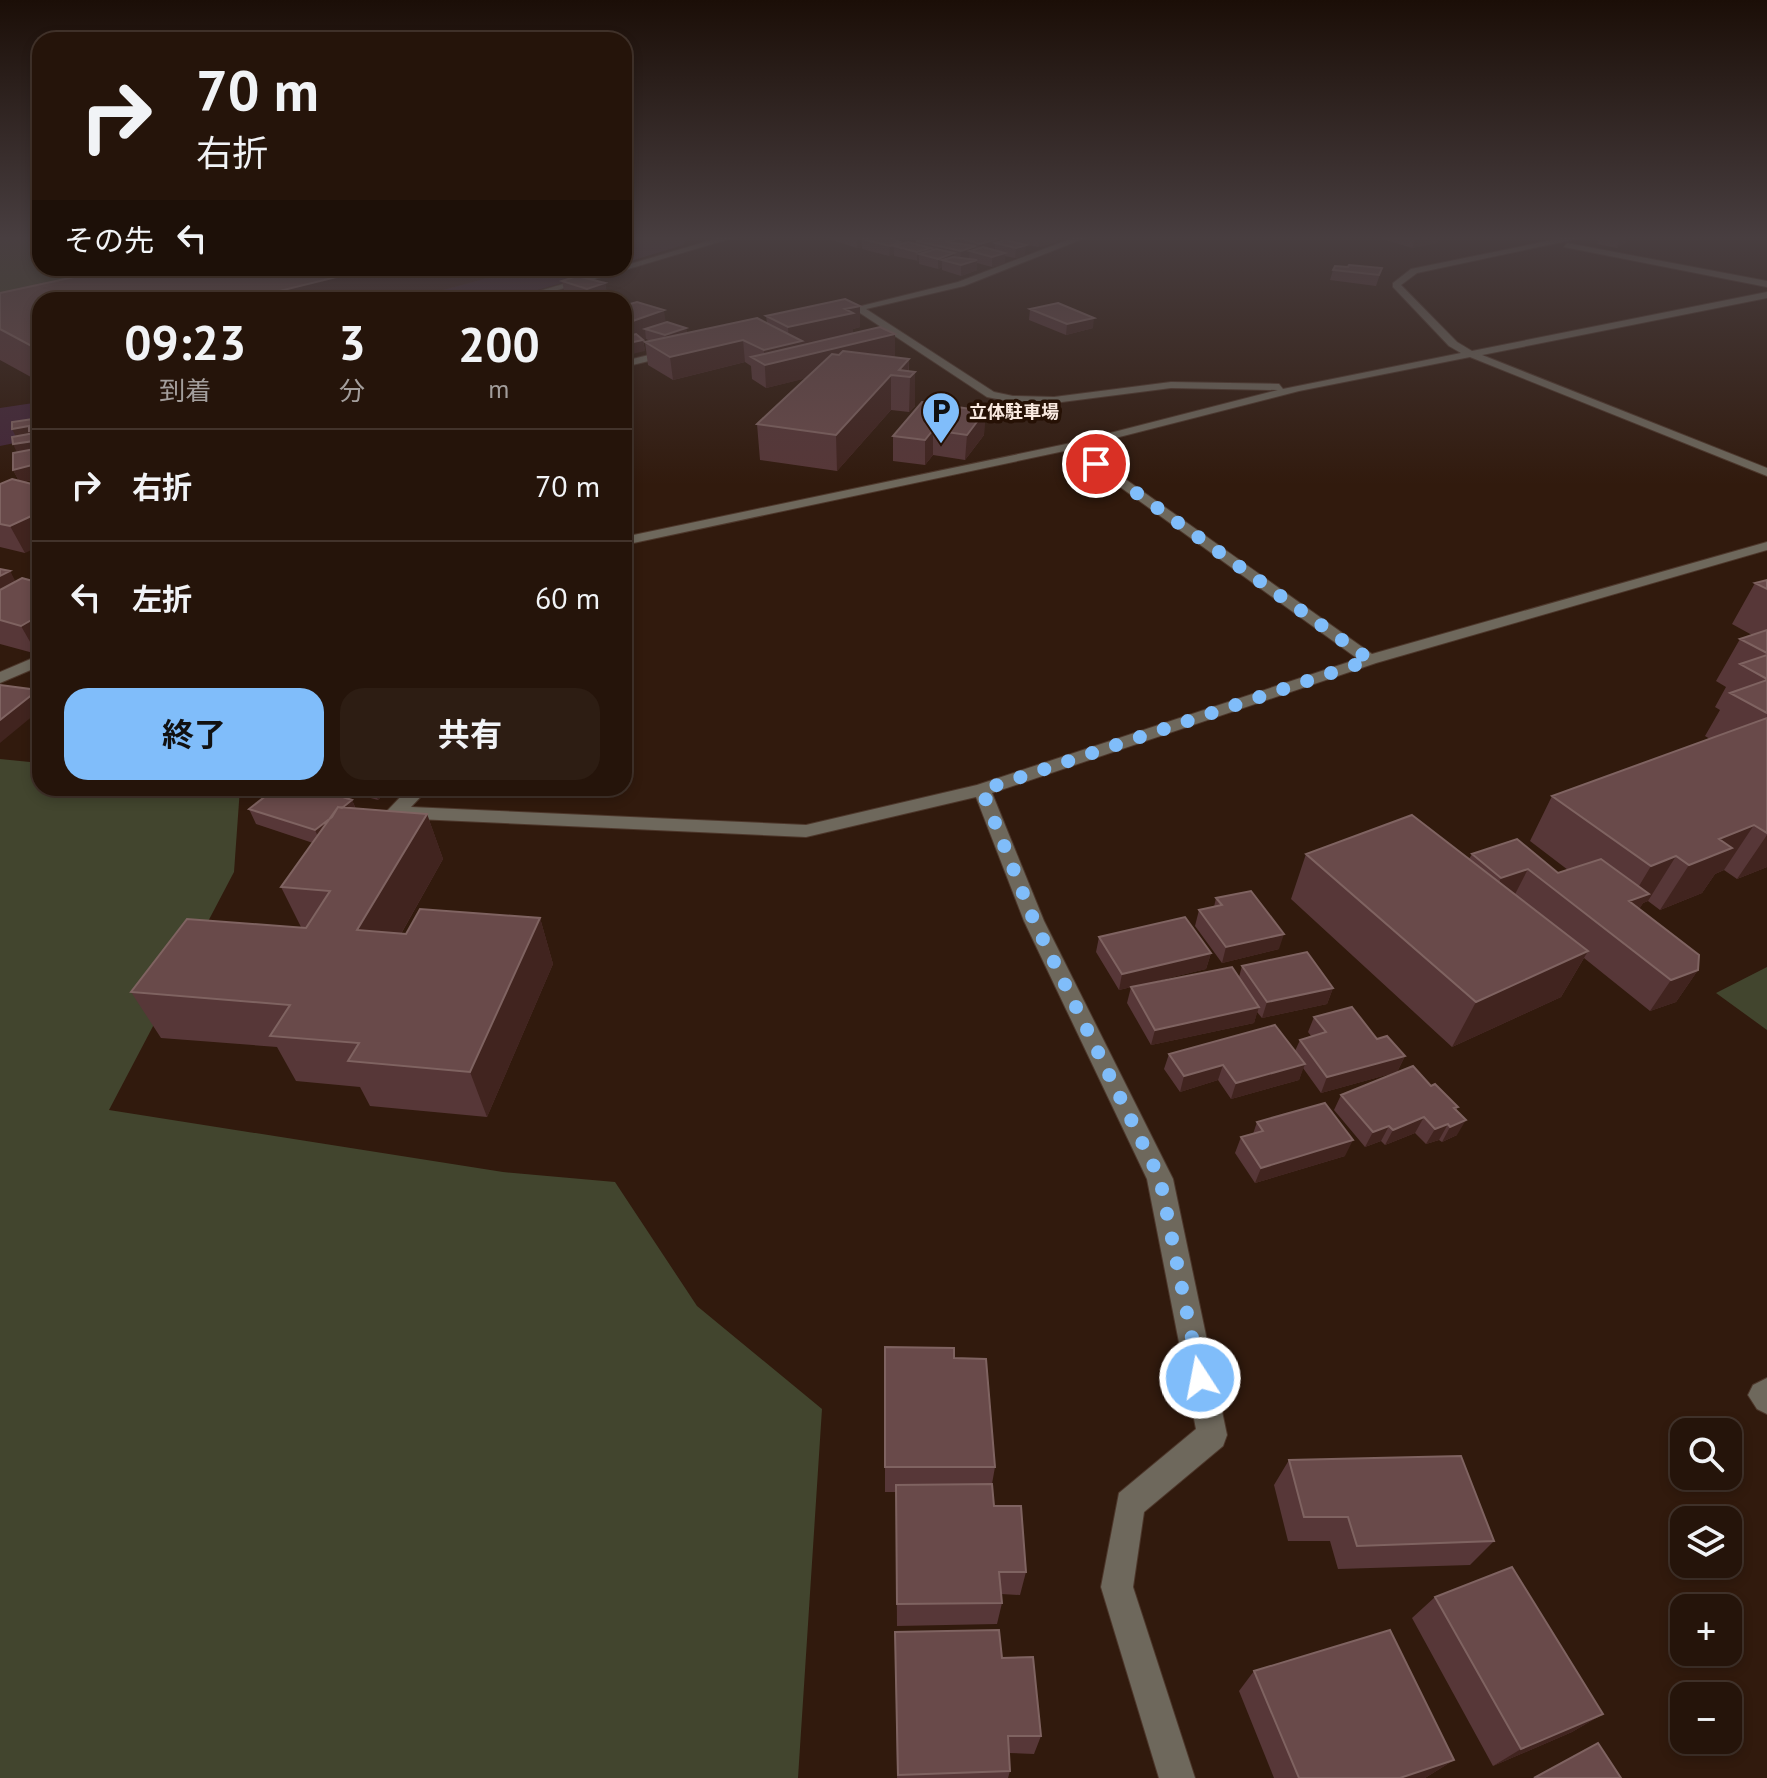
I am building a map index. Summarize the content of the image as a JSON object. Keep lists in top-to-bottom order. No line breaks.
{"places":{"parking":["立体駐車場"]},"page":{"turn":["70 m","右折"],"then":"その先","eta":["09:23","到着","3","分","200","m"],"list":[{"name":"右折","value":"70 m"},{"name":"左折","value":"60 m"}],"buttons":["終了","共有"],"map_buttons":["+","−"]}}
